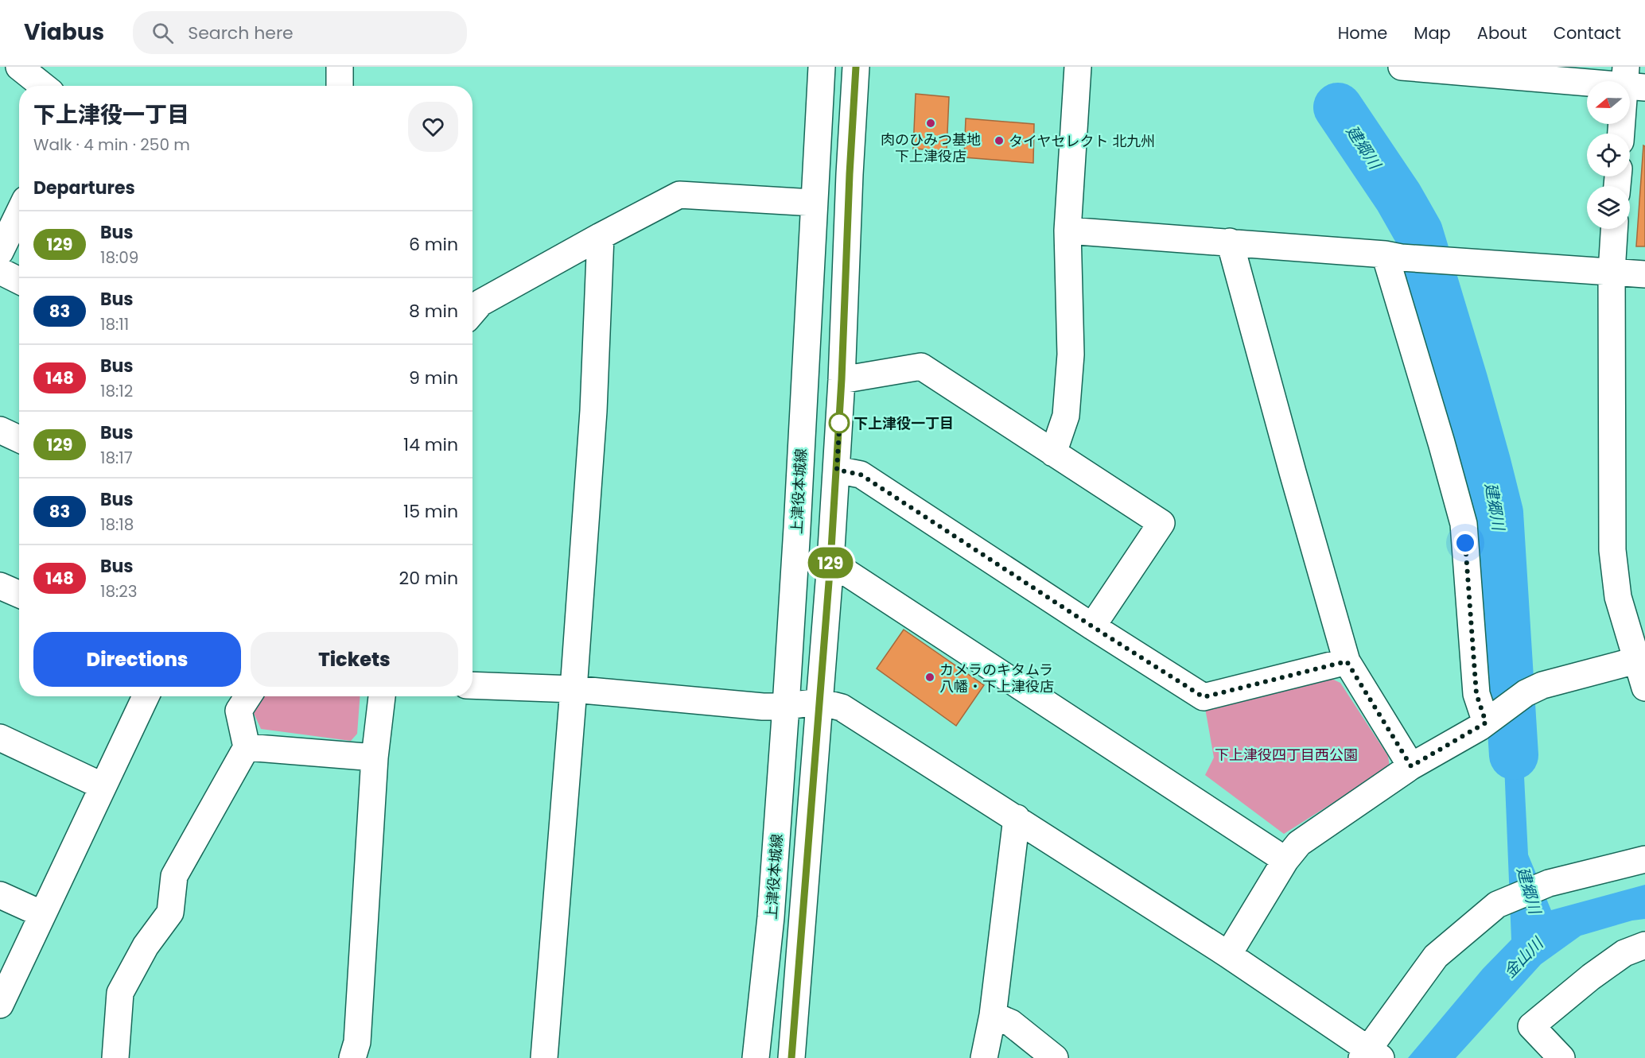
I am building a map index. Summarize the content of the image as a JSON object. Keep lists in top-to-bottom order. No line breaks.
{"streets":{"main road":["上津役本城線"]},"water":["建郷川","金山川"],"parks":["下上津役四丁目西公園"],"places":["肉のひみつ基地 下上津役店","タイヤセレクト 北九州","下上津役一丁目","カメラのキタムラ 八幡・下上津役店"],"lines":["bus line 129"],"north":"left","page":{"header":"Viabus","search":"Search here","nav":["Home","Map","About","Contact"],"on_map":"129","heading":[["下上津役一丁目","Walk · 4 min · 250 m"],"Departures"],"list":[{"mark":"129","name":"Bus","note":"18:09","value":"6 min"},{"mark":"83","name":"Bus","note":"18:11","value":"8 min"},{"mark":"148","name":"Bus","note":"18:12","value":"9 min"},{"mark":"129","name":"Bus","note":"18:17","value":"14 min"},{"mark":"83","name":"Bus","note":"18:18","value":"15 min"},{"mark":"148","name":"Bus","note":"18:23","value":"20 min"}],"buttons":["Directions","Tickets"]}}
